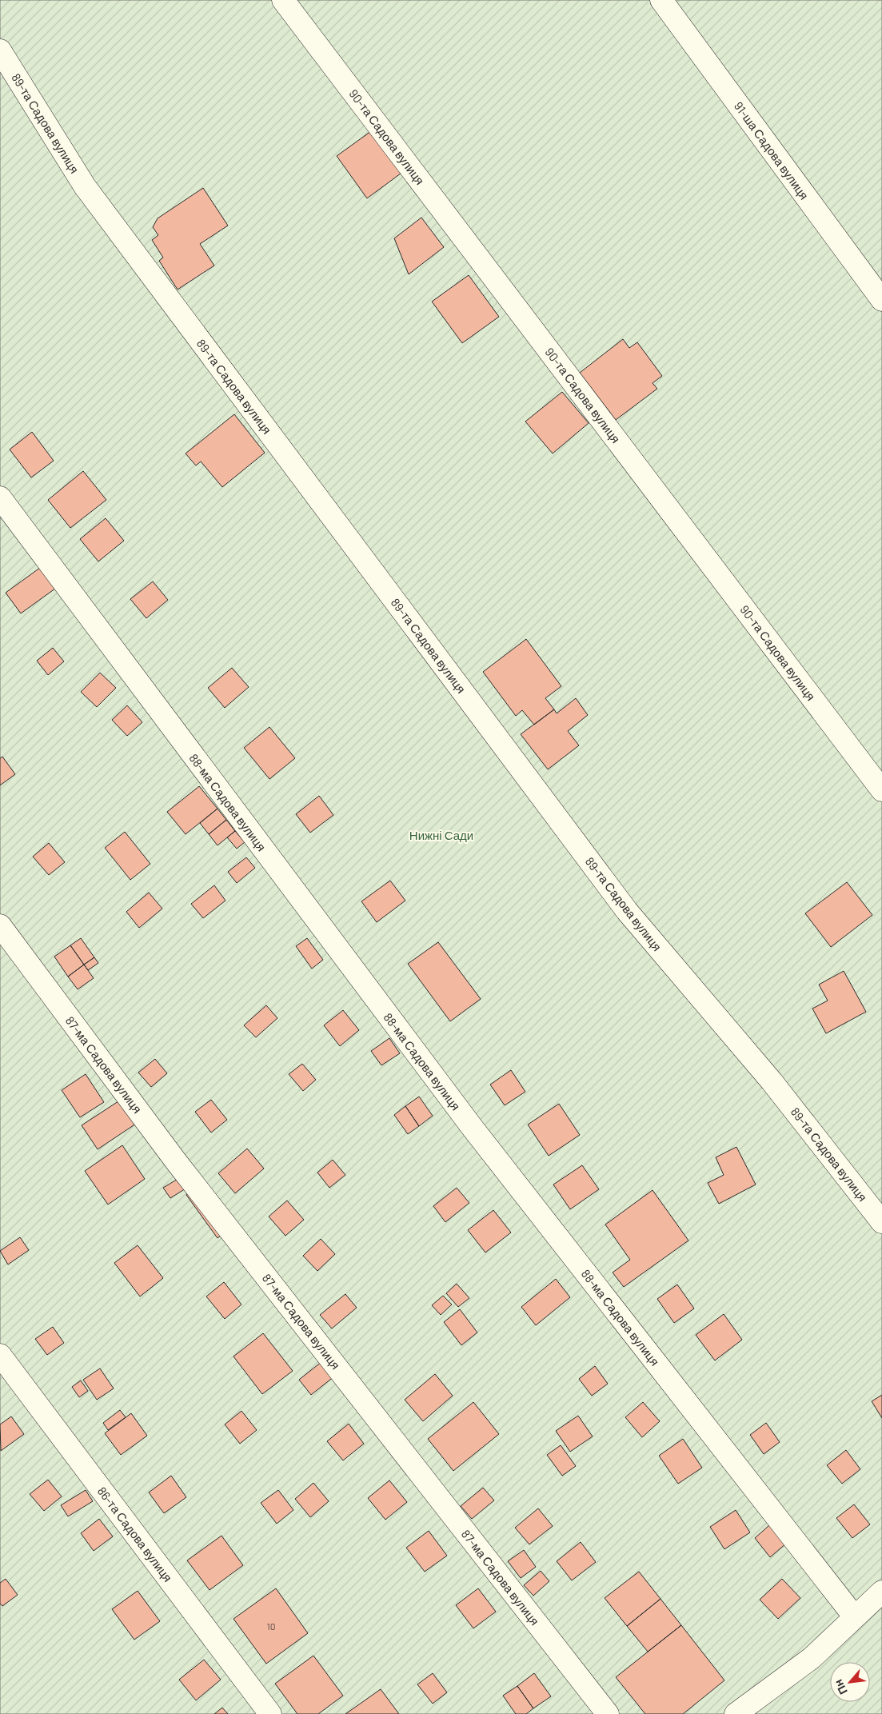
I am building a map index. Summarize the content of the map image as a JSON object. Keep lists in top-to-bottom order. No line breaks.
{"streets":{"street":["89-та Садова вулиця","90-та Садова вулиця","91-ша Садова вулиця","88-ма Садова вулиця","87-ма Садова вулиця","86-та Садова вулиця"]},"parks":["Нижні Сади"],"house_numbers":["10"],"north":"bottom left"}
